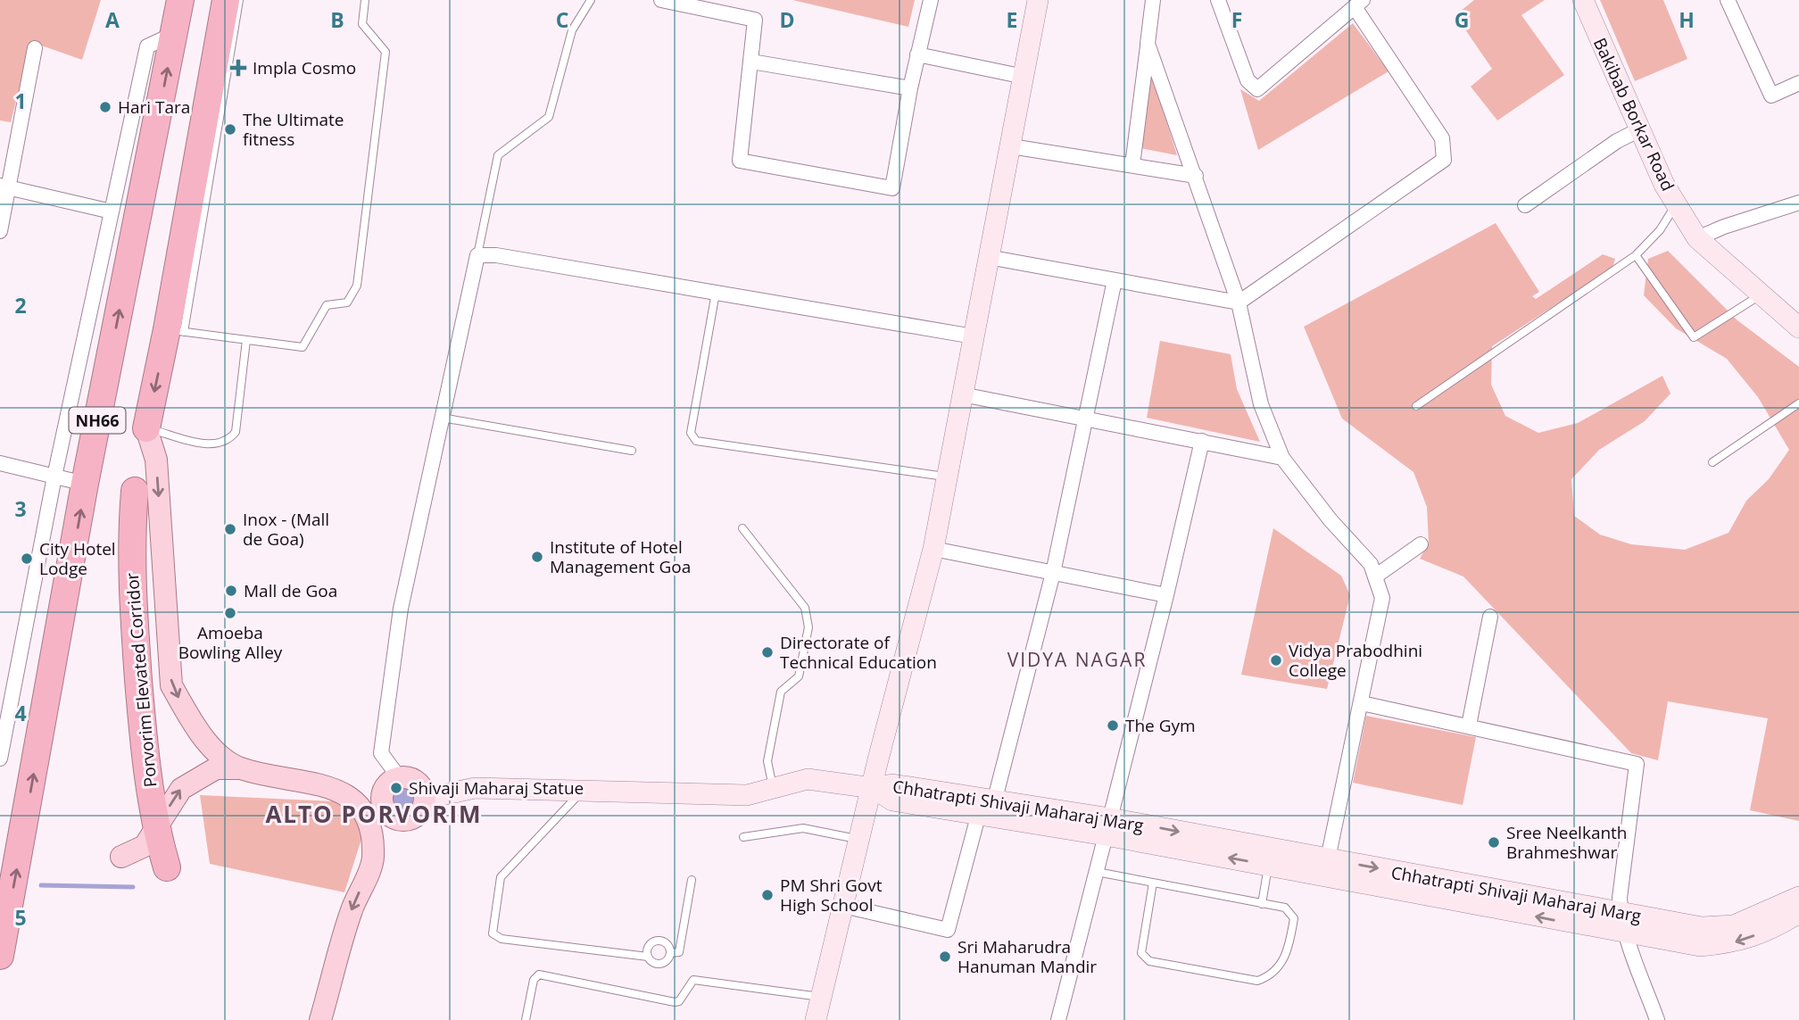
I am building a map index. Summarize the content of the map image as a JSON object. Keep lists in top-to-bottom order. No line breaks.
{"streets":{"highway":["NH66","Porvorim Elevated Corridor"],"street":["Bakibab Borkar Road","Chhatrapti Shivaji Maharaj Marg"]},"districts":["VIDYA NAGAR","ALTO PORVORIM"],"places":{"health":["Impla Cosmo"],"other":["Hari Tara","The Ultimate fitness","Inox - (Mall de Goa)","Institute of Hotel Management Goa","City Hotel Lodge","Mall de Goa","Amoeba Bowling Alley","Directorate of Technical Education","Vidya Prabodhini College","The Gym","Shivaji Maharaj Statue","Sree Neelkanth Brahmeshwar","PM Shri Govt High School","Sri Maharudra Hanuman Mandir"]},"grid":{"columns":["A","B","C","D","E","F","G","H"],"rows":["1","2","3","4","5"]}}
